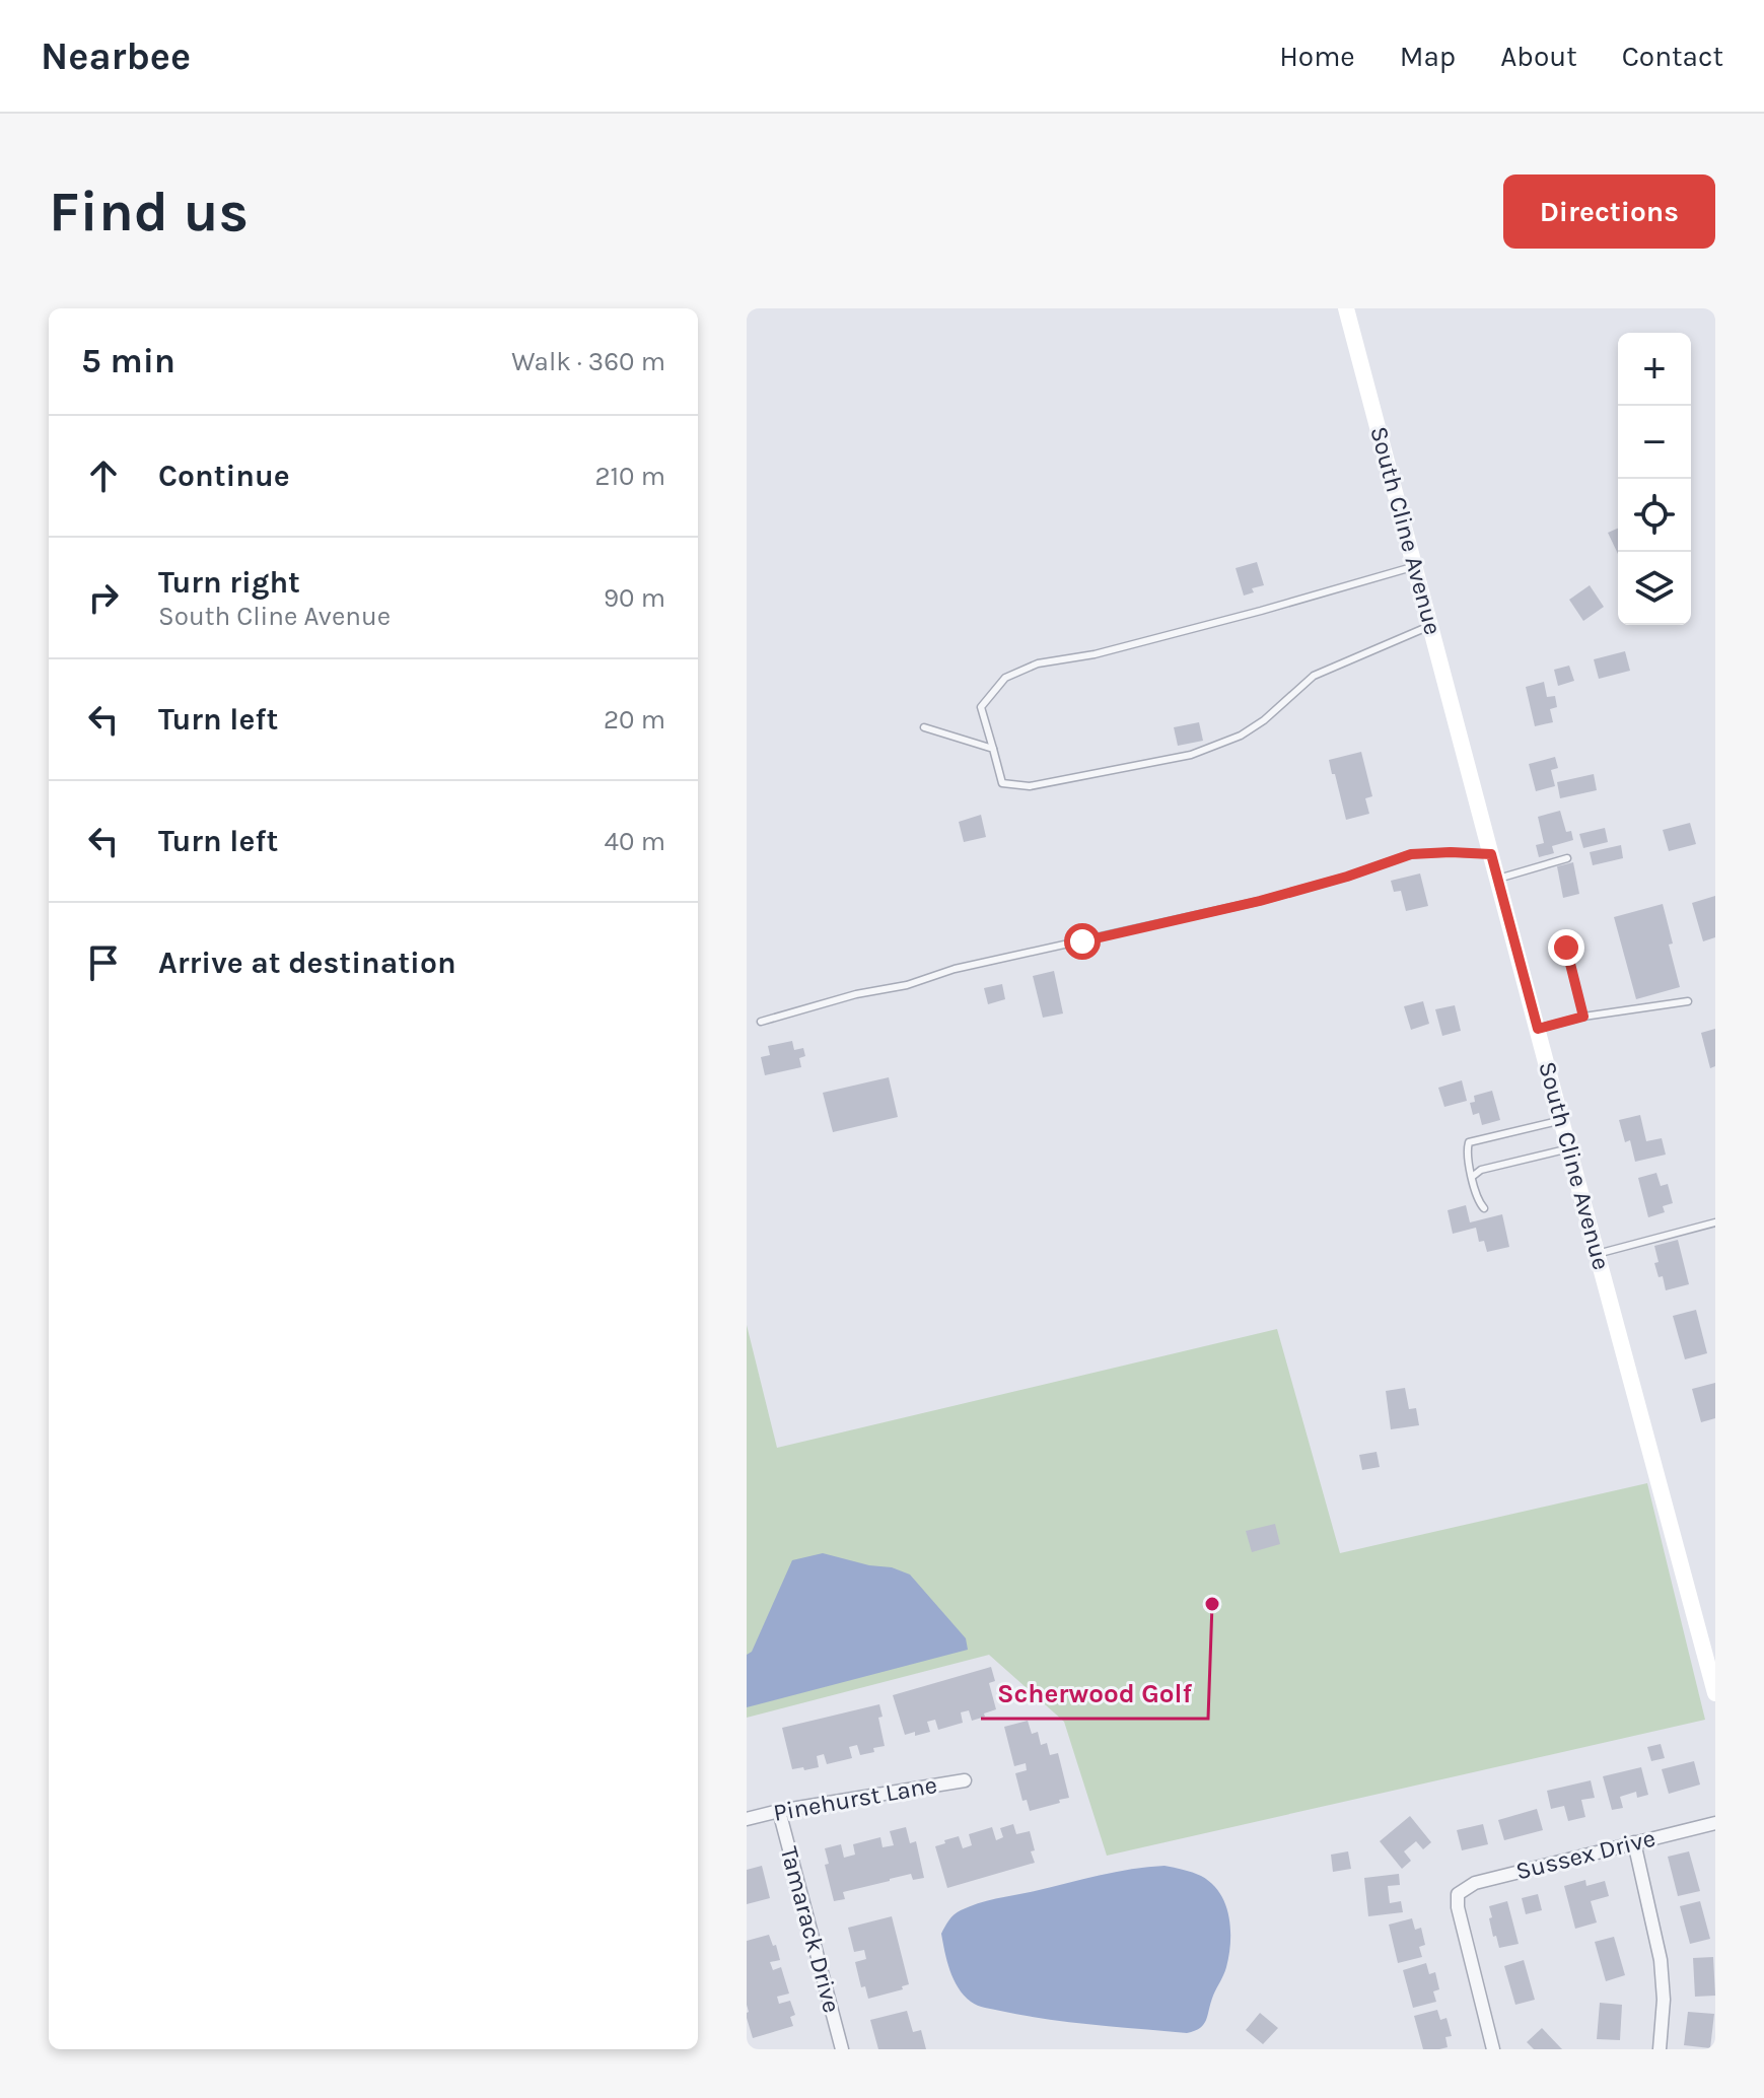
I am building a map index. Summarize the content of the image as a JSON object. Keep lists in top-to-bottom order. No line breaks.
{"streets":{"street":["South Cline Avenue","Pinehurst Lane","Sussex Drive","Tamarack Drive"]},"crossings":[["Pinehurst Lane","Tamarack Drive"]],"places":["Scherwood Golf"],"page":{"header":"Nearbee","nav":["Home","Map","About","Contact"],"buttons":"Directions","title":"Find us","heading":["5 min","Walk · 360 m"],"map_buttons":["+","−"],"list":[["Continue","210 m"],["Turn right","South Cline Avenue","90 m"],["Turn left","20 m"],["Turn left","40 m"],"Arrive at destination"]}}
